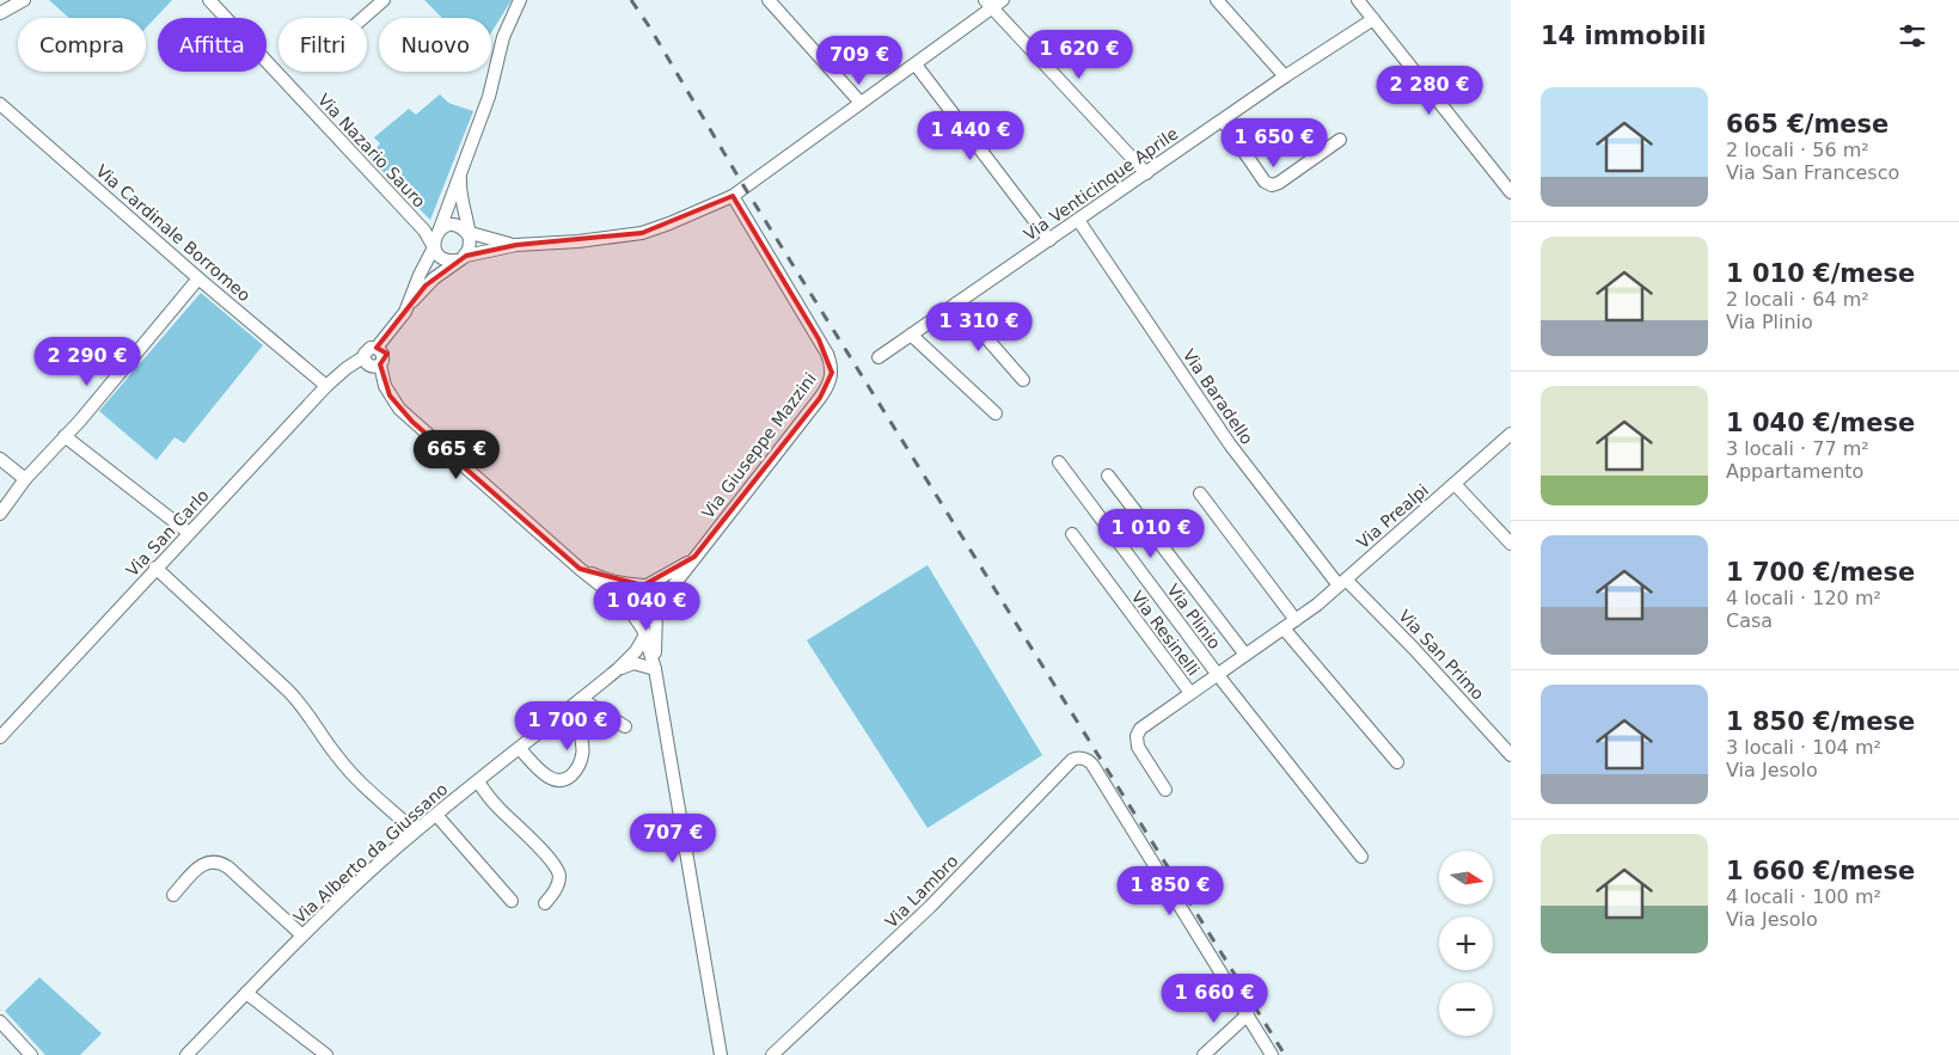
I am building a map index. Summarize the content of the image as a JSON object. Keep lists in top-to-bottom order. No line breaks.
{"streets":{"street":["Via Nazario Sauro","Via Venticinque Aprile","Via Cardinale Borromeo","Via Baradello","Via Giuseppe Mazzini","Via Prealpi","Via San Carlo","Via Plinio","Via Resinelli","Via San Primo","Via Alberto da Giussano","Via Lambro"]},"crossings":[["Via Venticinque Aprile","Via Baradello"],["Via Cardinale Borromeo","Via San Carlo"],["Via Baradello","Via Prealpi"],["Via Baradello","Via San Primo"],["Via Prealpi","Via Plinio"],["Via Prealpi","Via Resinelli"],["Via Prealpi","Via San Primo"]],"north":"right","page":{"heading":"14 immobili","chip":["Compra","Affitta","Filtri","Nuovo"],"price":["1 620 €","709 €","2 280 €","1 440 €","1 650 €","1 310 €","2 290 €","665 €","1 010 €","1 040 €","1 700 €","707 €","1 850 €","1 660 €"],"list":[{"name":"665 €/mese","note":"2 locali · 56 m² · Via San Francesco"},{"name":"1 010 €/mese","note":"2 locali · 64 m² · Via Plinio"},{"name":"1 040 €/mese","note":"3 locali · 77 m² · Appartamento"},{"name":"1 700 €/mese","note":"4 locali · 120 m² · Casa"},{"name":"1 850 €/mese","note":"3 locali · 104 m² · Via Jesolo"},{"name":"1 660 €/mese","note":"4 locali · 100 m² · Via Jesolo"}],"map_buttons":["+","−"]}}
